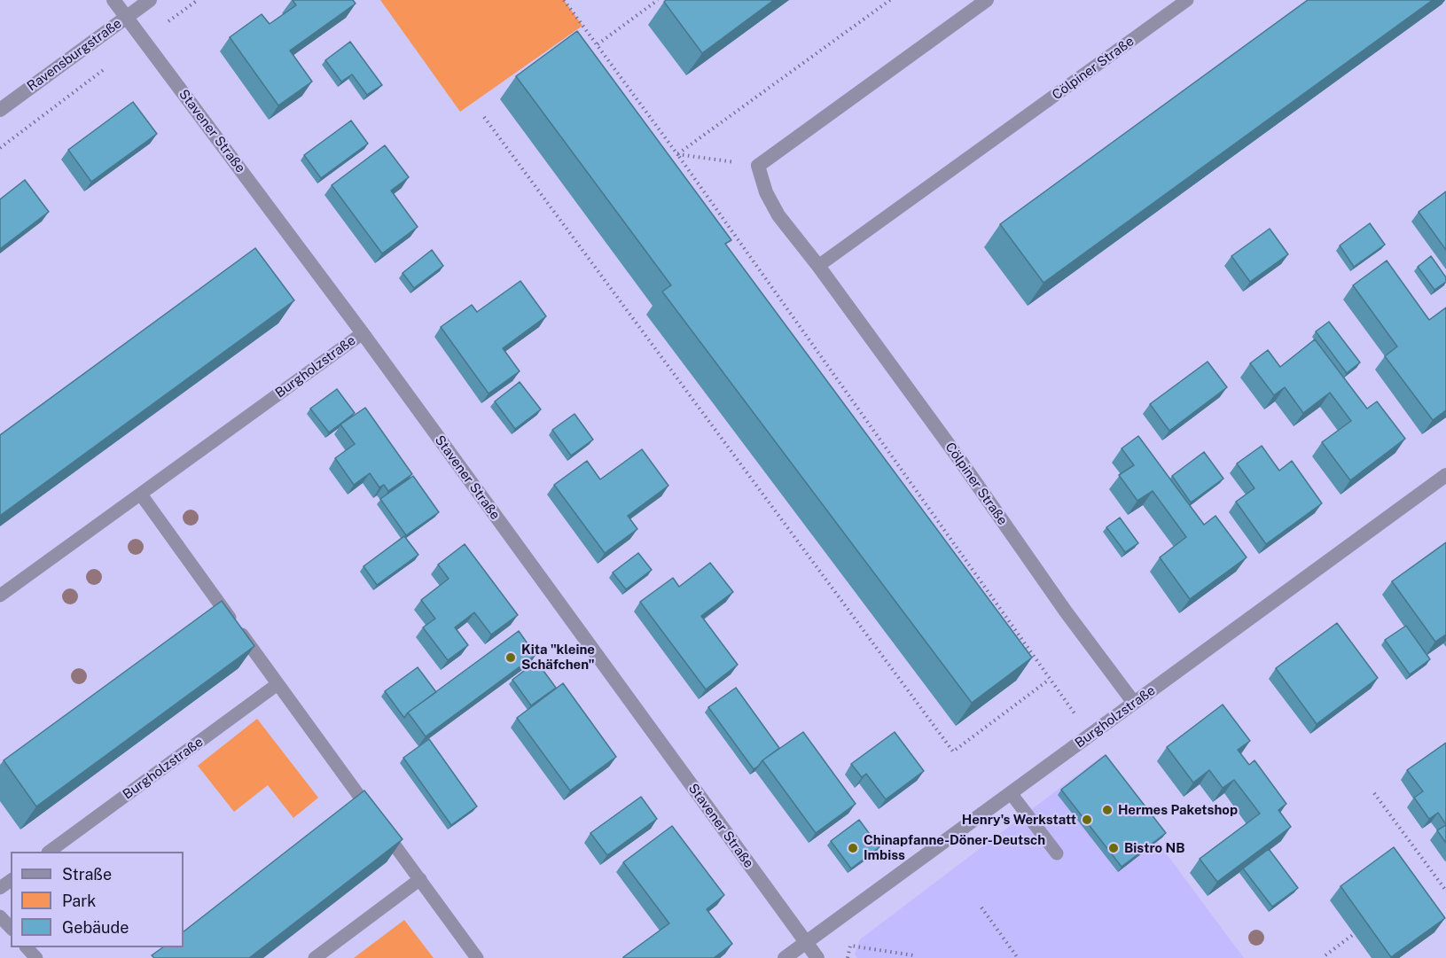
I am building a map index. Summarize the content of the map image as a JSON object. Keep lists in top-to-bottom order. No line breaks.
{"streets":{"street":["Ravensburgstraße","Cölpiner Straße","Stavener Straße","Burgholzstraße"]},"crossings":[["Ravensburgstraße","Stavener Straße"],["Cölpiner Straße","Burgholzstraße"],["Stavener Straße","Burgholzstraße"]],"places":["Kita \"kleine Schäfchen\"","Hermes Paketshop","Henry's Werkstatt","Chinapfanne-Döner-Deutsch Imbiss","Bistro NB"],"legend":["Straße","Park","Gebäude"]}
